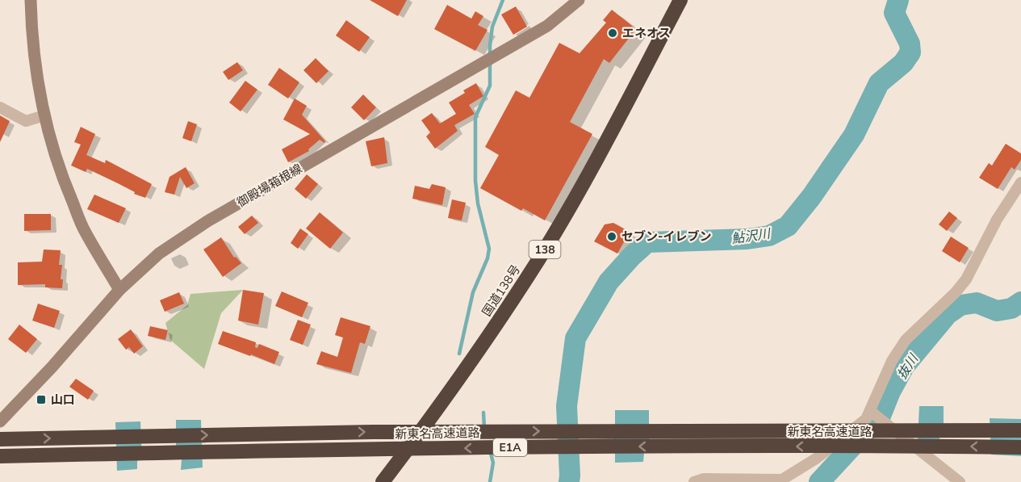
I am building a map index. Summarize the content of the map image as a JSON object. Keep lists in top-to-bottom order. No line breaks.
{"streets":{"highway":["138","国道138号","新東名高速道路","E1A"],"main road":["御殿場箱根線"]},"water":["鮎沢川","抜川"],"places":{"other":["エネオス","セブン-イレブン"],"transit":["山口"]}}
